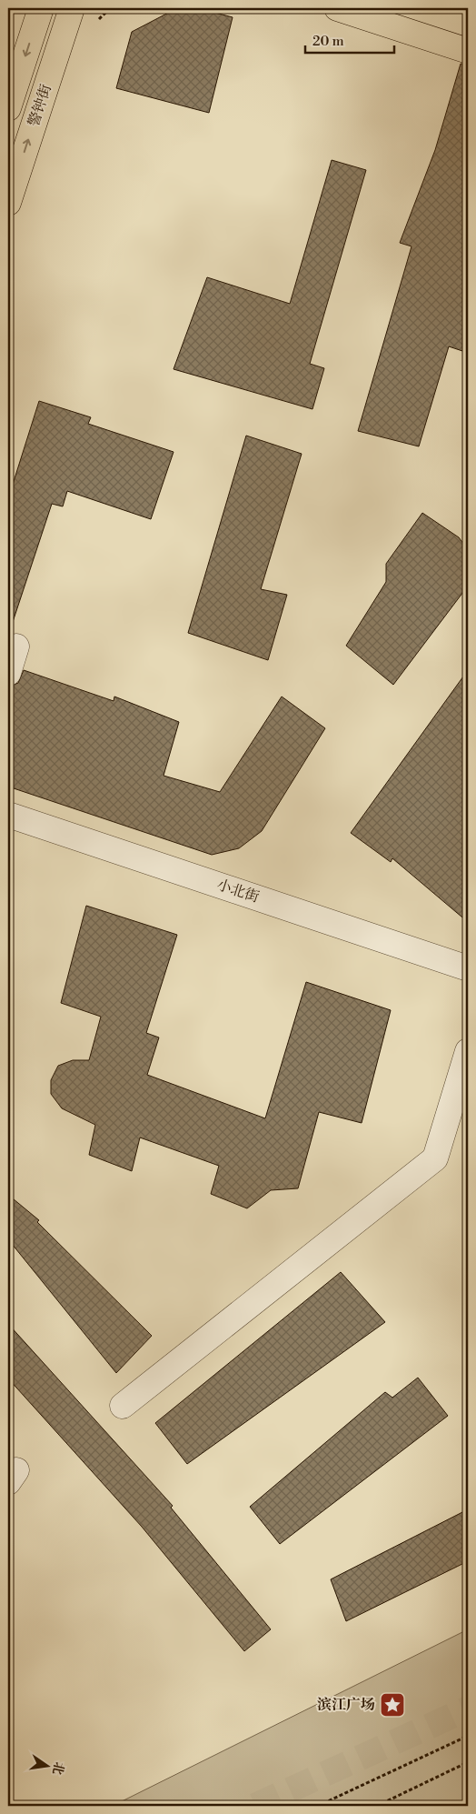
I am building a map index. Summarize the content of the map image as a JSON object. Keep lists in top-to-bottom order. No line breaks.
{"streets":{"main road":["警钟街"],"street":["小北街"]},"places":{"place":["滨江广场"]},"scale_bar":"20 m","north":"right"}
